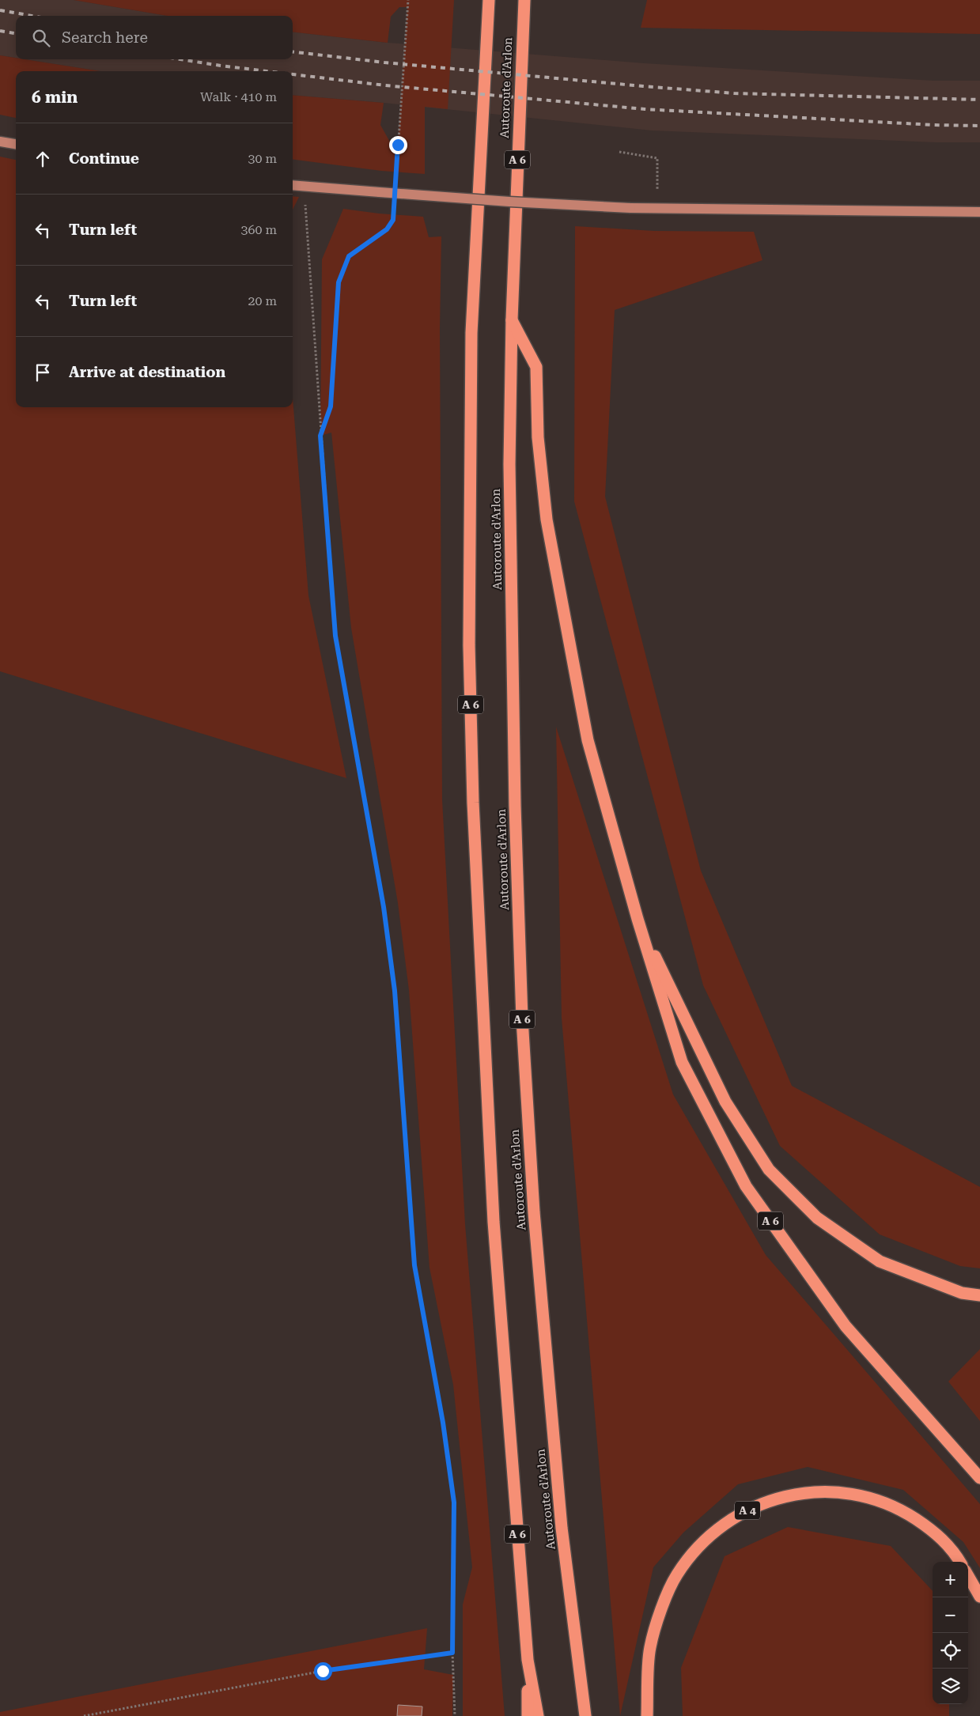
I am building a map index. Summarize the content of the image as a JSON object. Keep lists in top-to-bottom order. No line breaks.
{"streets":{"highway":["Autoroute d'Arlon","A 6","A 4"]},"crossings":[["Autoroute d'Arlon","A 6"]],"page":{"search":"Search here","heading":["6 min","Walk · 410 m"],"list":[["Continue","30 m"],["Turn left","360 m"],["Turn left","20 m"],"Arrive at destination"],"map_buttons":["+","−"]}}
